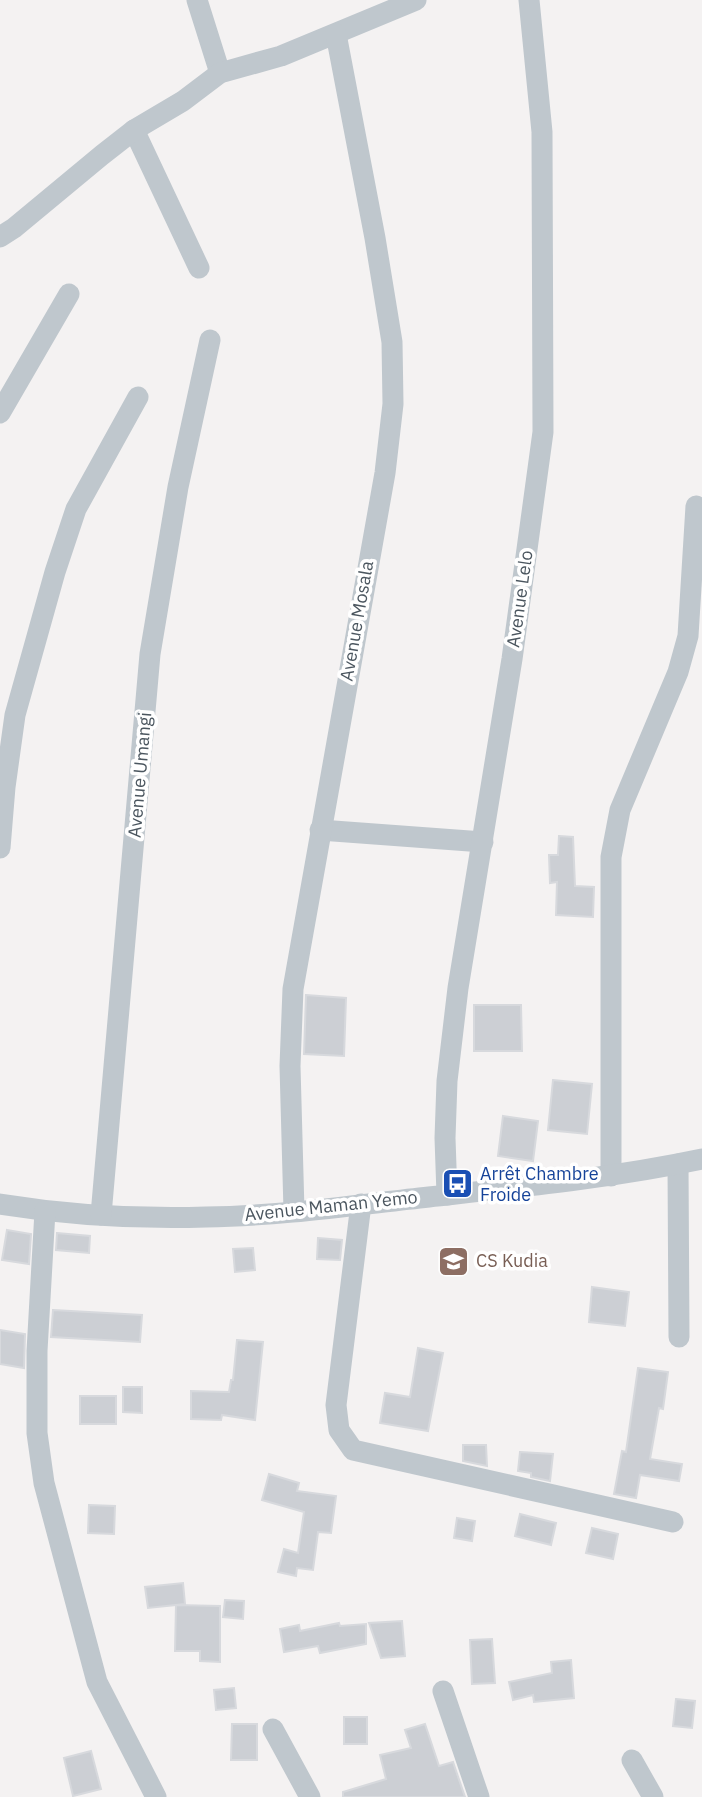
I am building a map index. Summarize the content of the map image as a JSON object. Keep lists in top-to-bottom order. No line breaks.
{"streets":{"street":["Avenue Lelo","Avenue Mosala","Avenue Umangi","Avenue Maman Yemo"]},"crossings":[["Avenue Lelo","Avenue Maman Yemo"],["Avenue Mosala","Avenue Maman Yemo"],["Avenue Umangi","Avenue Maman Yemo"]],"places":{"bus stop":["Arrêt Chambre Froide"],"school or university":["CS Kudia"]}}
